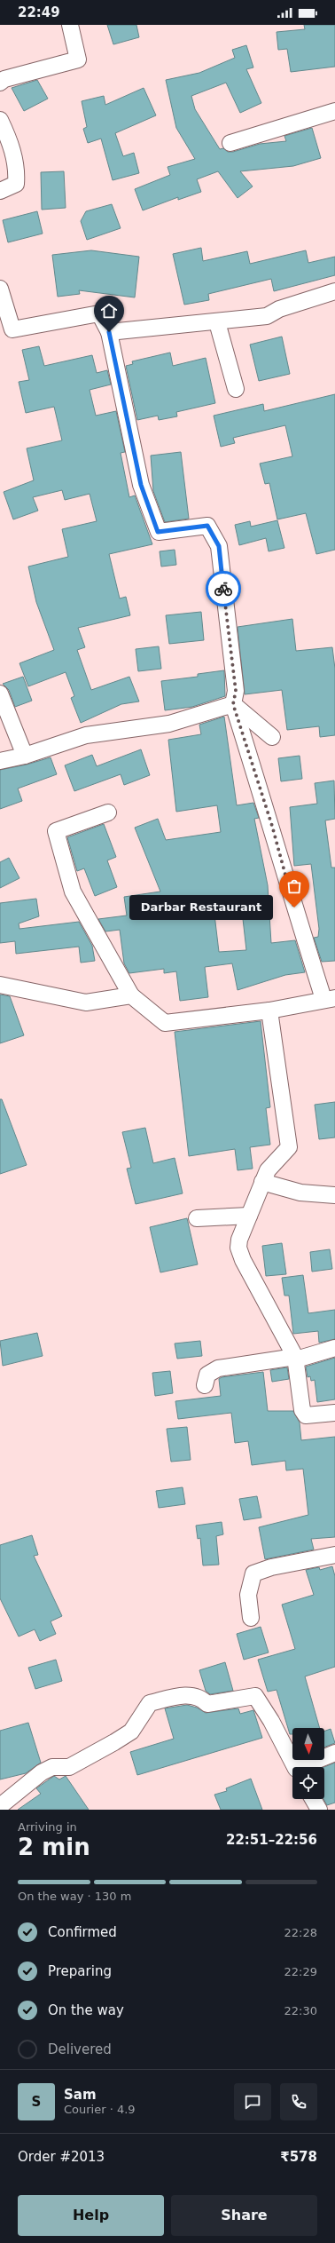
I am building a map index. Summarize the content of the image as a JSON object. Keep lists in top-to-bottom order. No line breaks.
{"places":["Darbar Restaurant"],"north":"bottom","page":{"status":"22:49","bubble":"Darbar Restaurant","heading":["2 min","Arriving in","22:51–22:56"],"panel":["Sam","Courier · 4.9","Order #2013","₹578"],"bar":"On the way · 130 m","list":[["Confirmed","22:28"],["Preparing","22:29"],["On the way","22:30"],"Delivered"],"round":"S","buttons":["Help","Share"]}}
